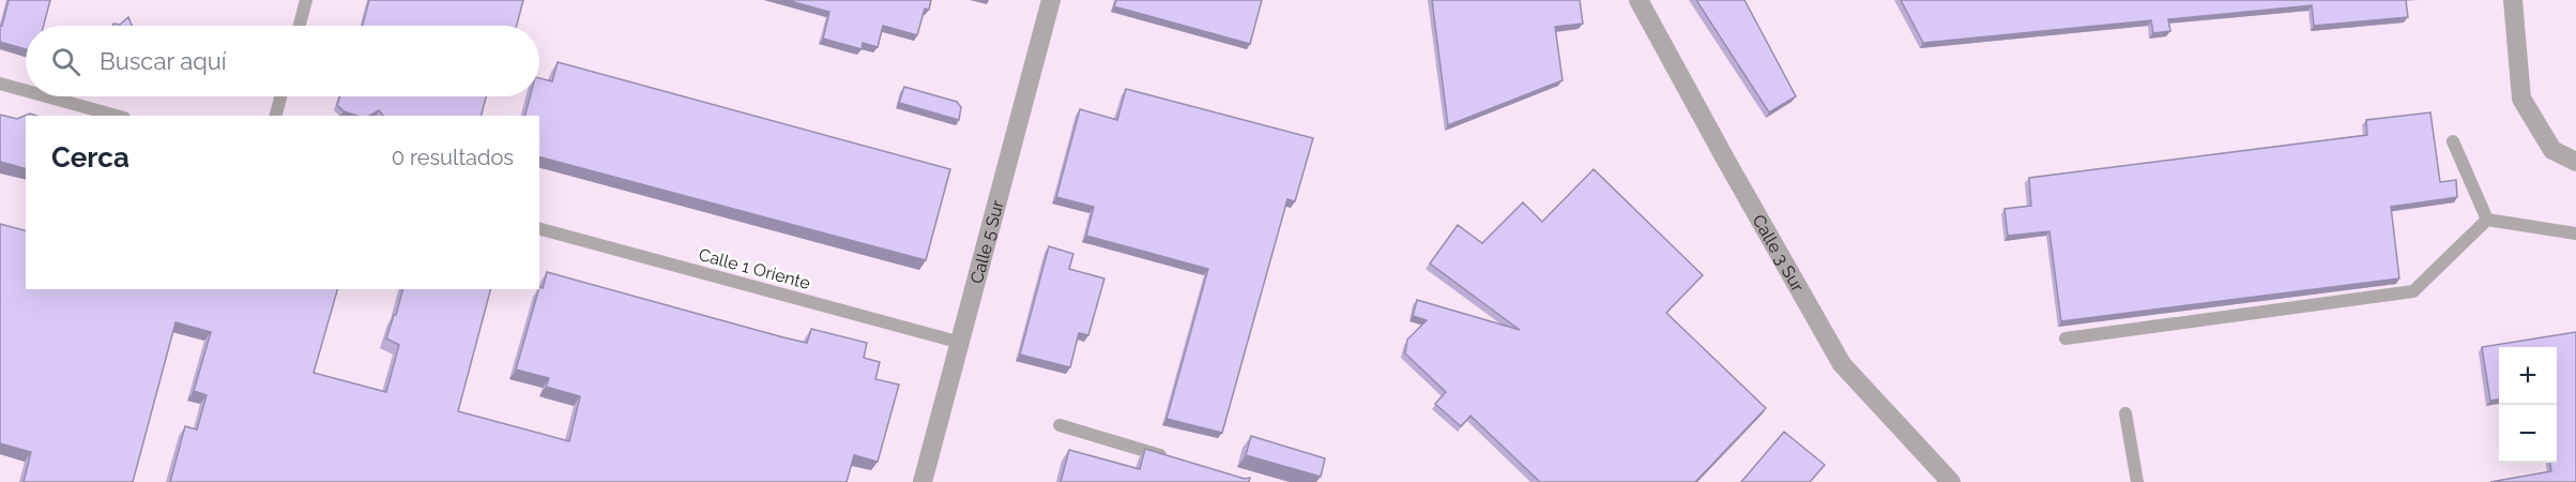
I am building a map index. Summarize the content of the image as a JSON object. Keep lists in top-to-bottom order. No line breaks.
{"streets":{"street":["Calle 5 Sur","Calle 3 Sur"],"lane":["Calle 1 Oriente"]},"crossings":[["Calle 5 Sur","Calle 1 Oriente"]],"page":{"search":"Buscar aquí","heading":["Cerca","0 resultados"],"map_buttons":["+","−"]}}
